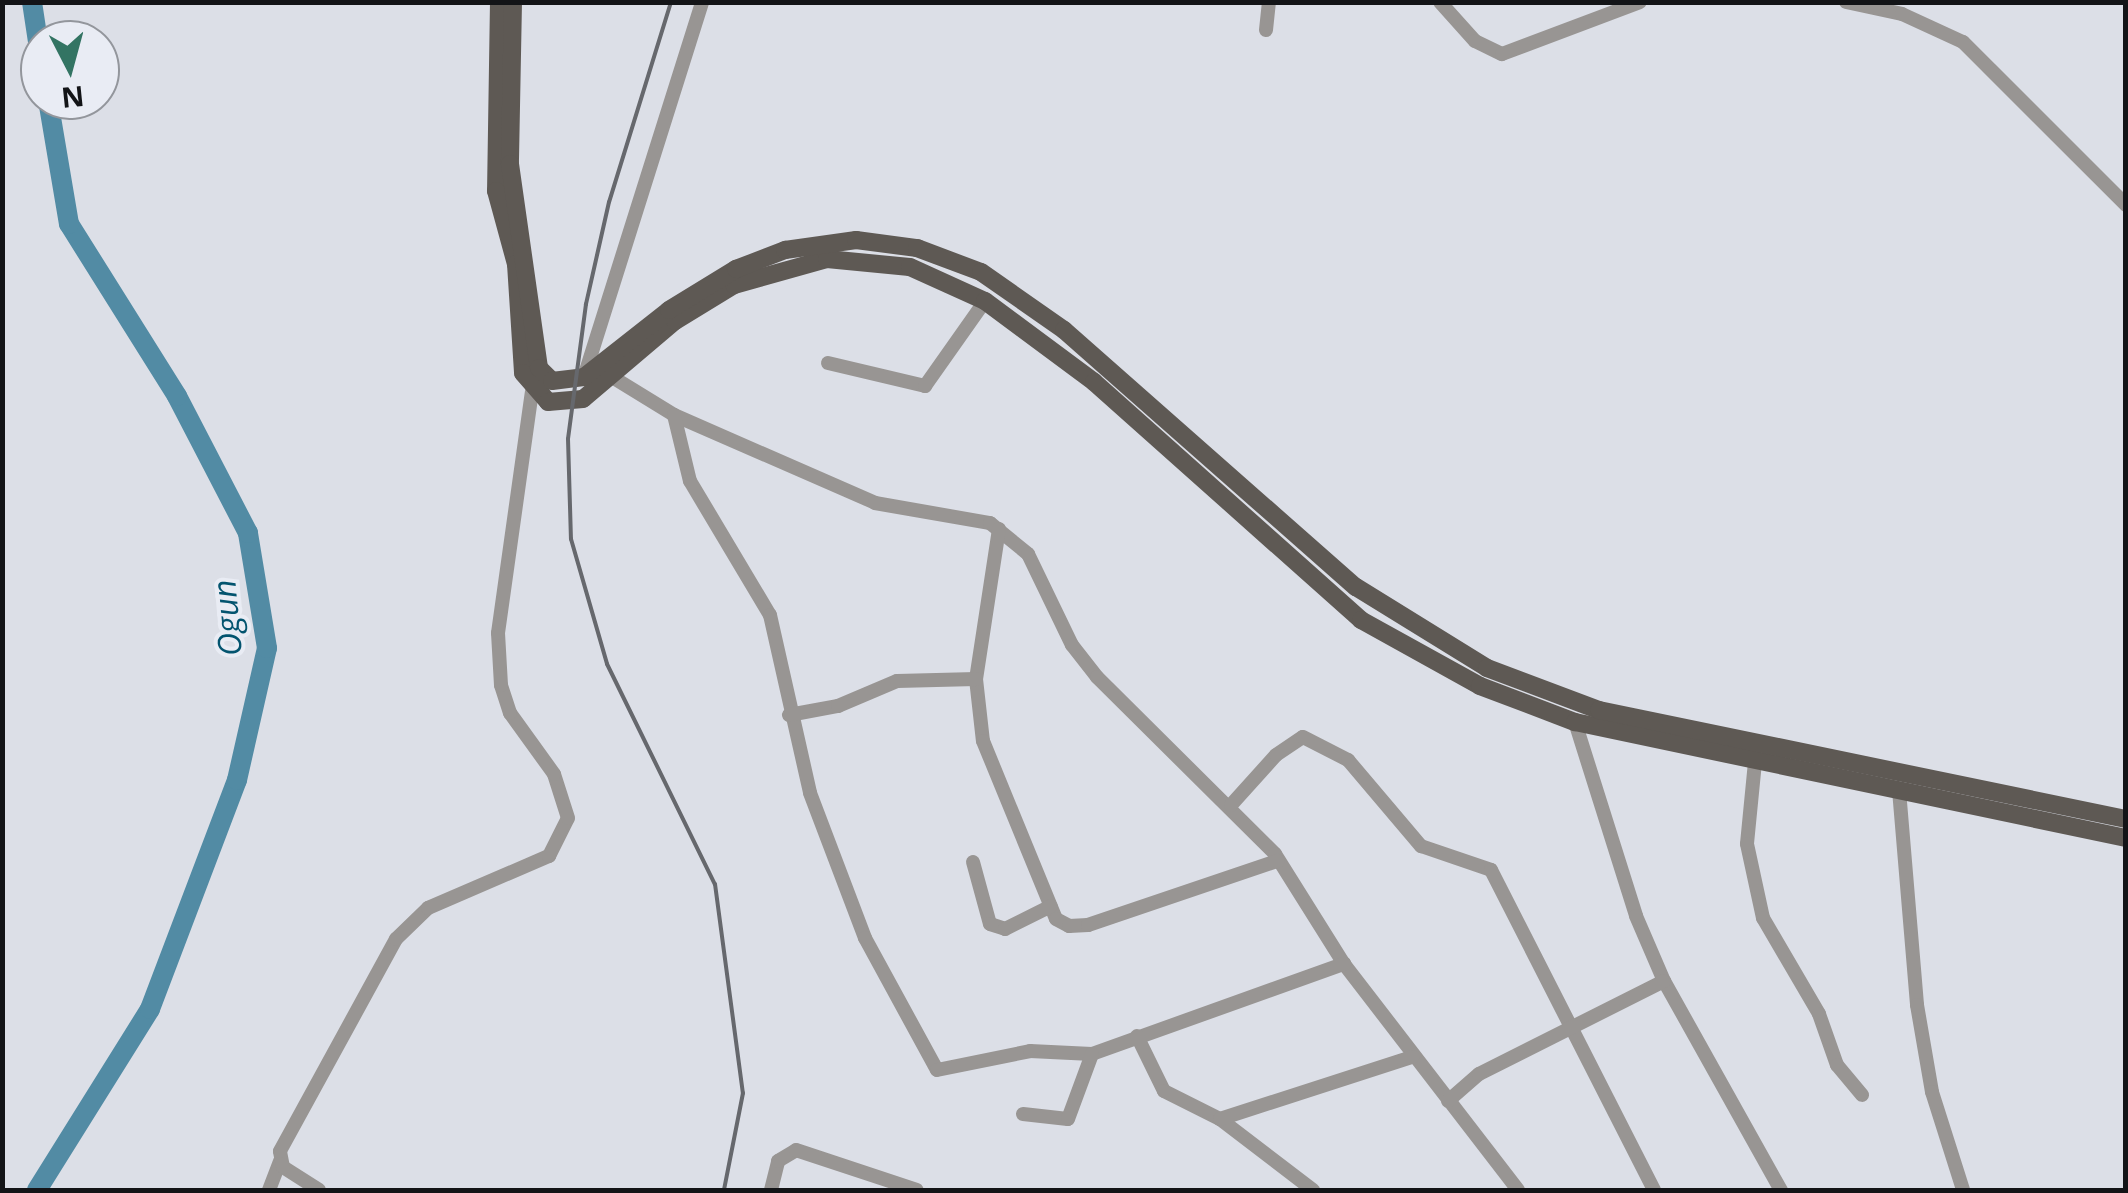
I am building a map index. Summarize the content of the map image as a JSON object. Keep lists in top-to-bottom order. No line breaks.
{"water":["Ogun"],"north":"bottom"}
